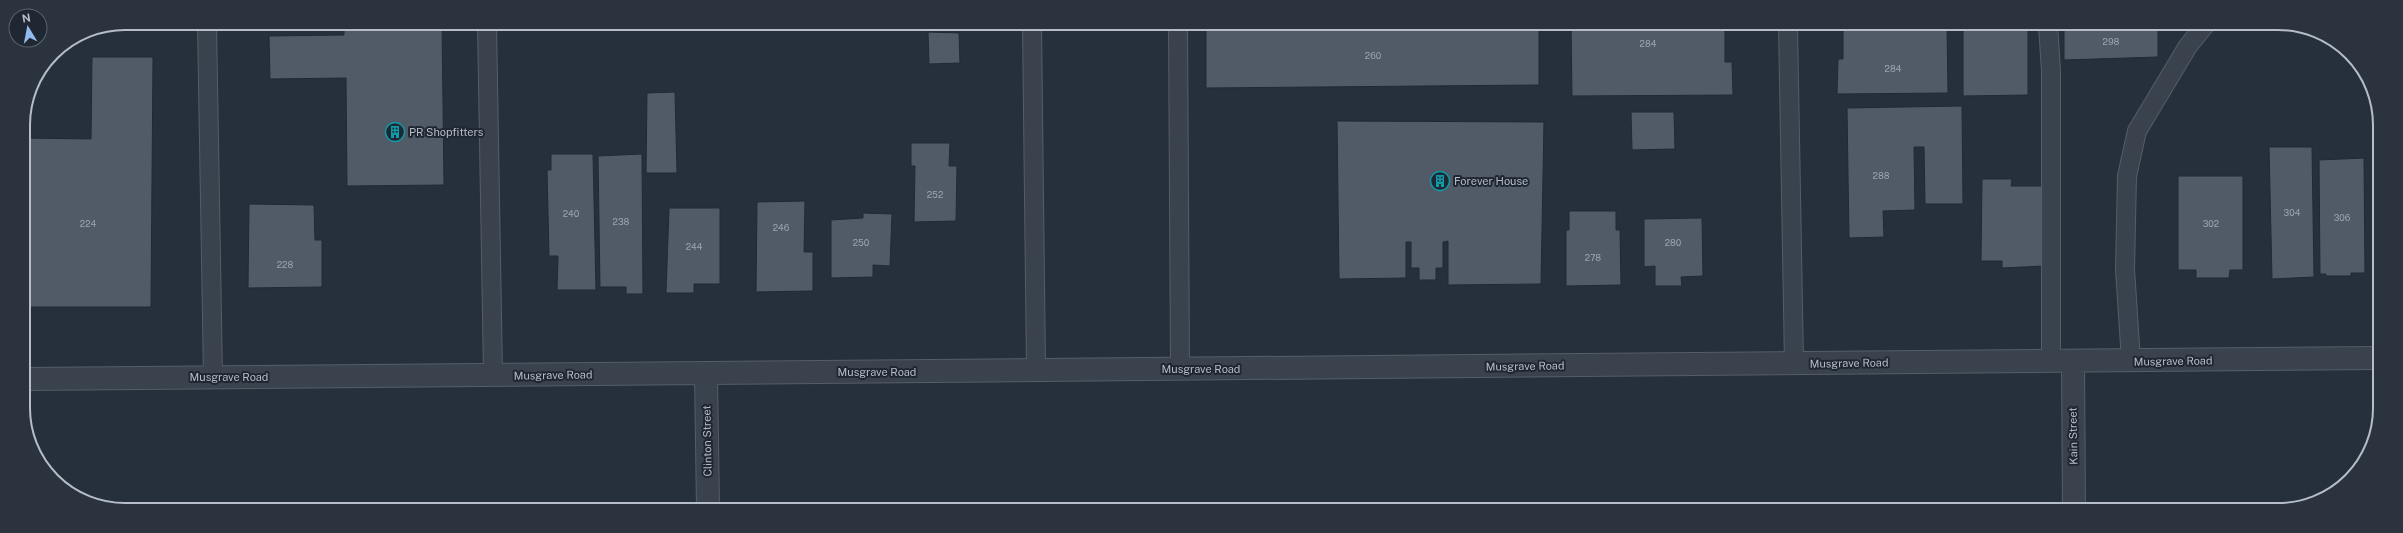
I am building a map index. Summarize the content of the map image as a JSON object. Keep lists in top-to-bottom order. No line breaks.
{"streets":{"street":["Musgrave Road","Kain Street","Clinton Street"]},"crossings":[["Musgrave Road","Kain Street"],["Musgrave Road","Clinton Street"]],"places":{"building":["PR Shopfitters","Forever House"]},"house_numbers":["298","284","260","284","288","252","304","240","306","238","224","302","246","250","280","244","278","228"],"north":"top"}
